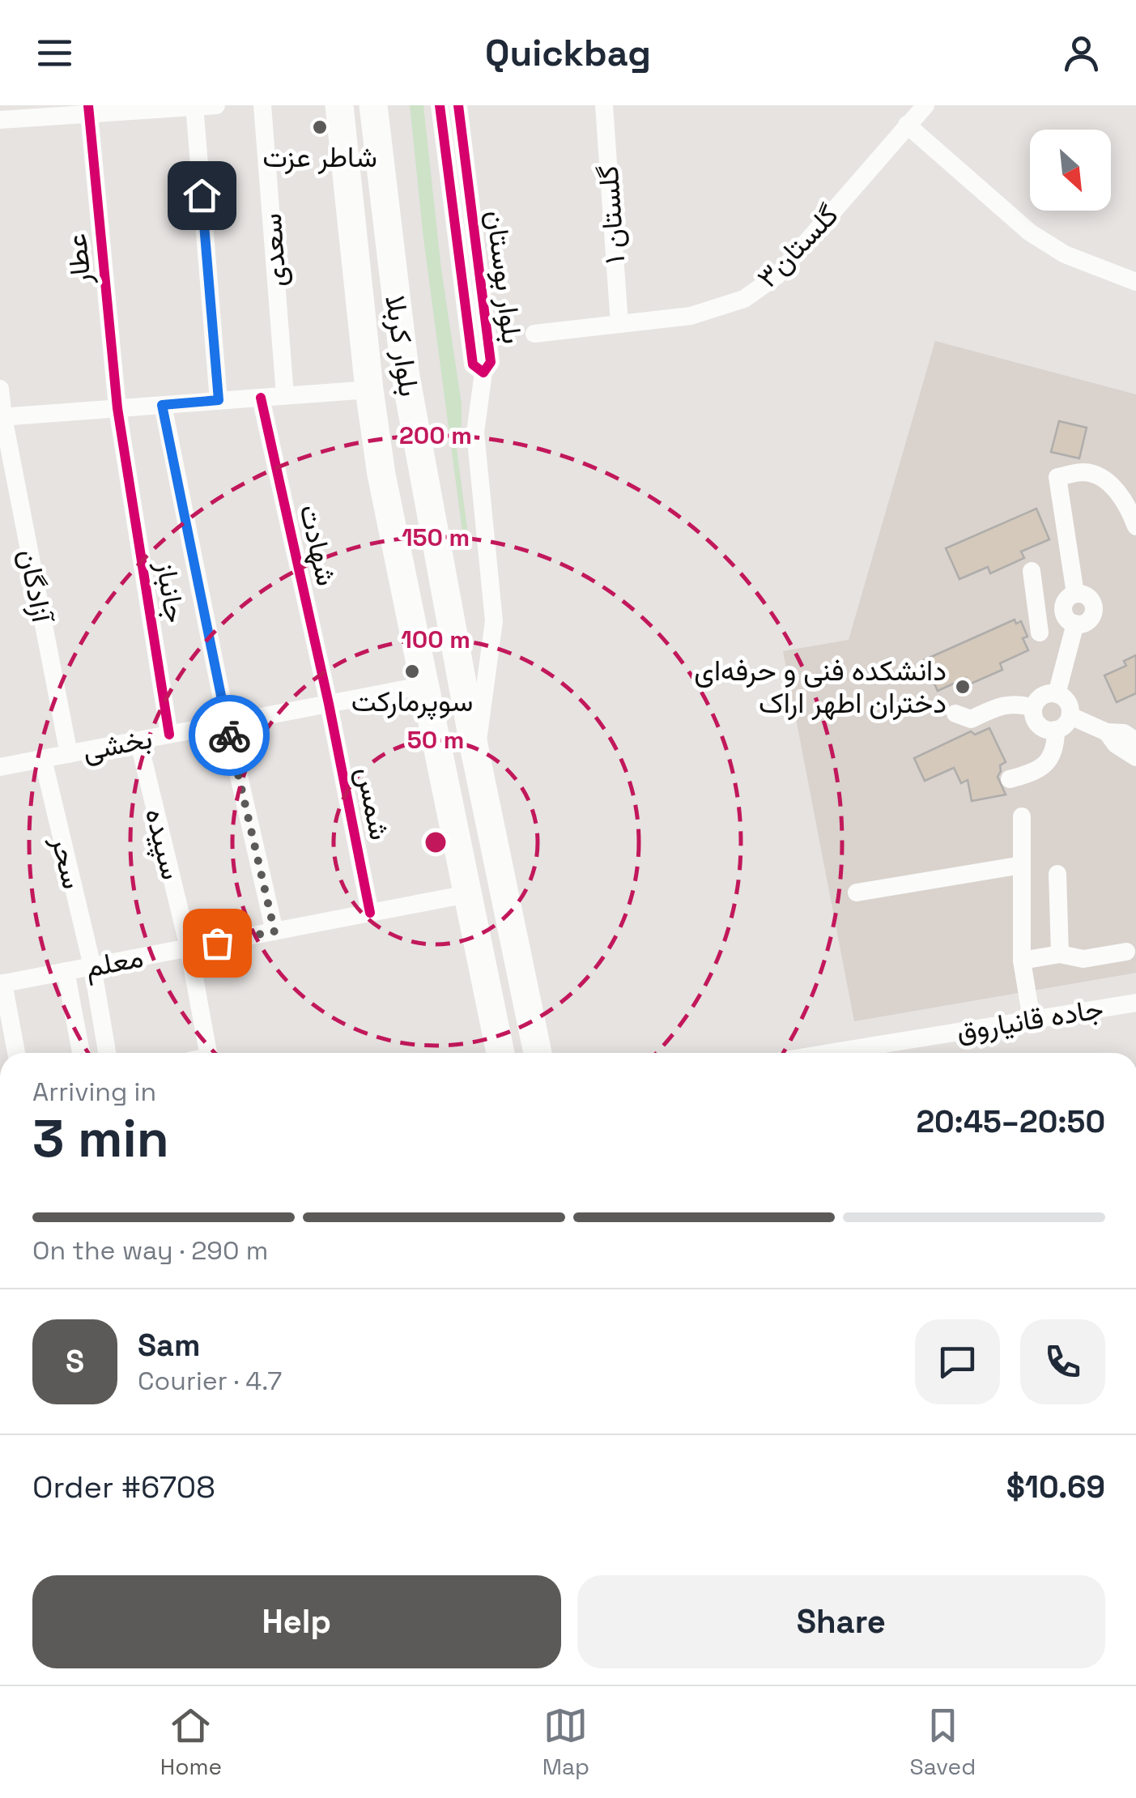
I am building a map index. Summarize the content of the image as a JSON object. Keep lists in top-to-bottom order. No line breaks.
{"streets":{"highway":["بلوار کربلا"],"street":["گلستان ۱","گلستان۳","سعدی","عطار","بلوار بوستان","شهادت","آزادگان","جانباز","بخشی","شمس","سپیده","سحر","معلم","جاده قانیاروق"]},"crossings":[["گلستان ۱","گلستان۳"],["عطار","جانباز"],["بلوار بوستان","بلوار کربلا"],["بلوار کربلا","بخشی"],["بلوار کربلا","معلم"],["شهادت","بخشی"],["شهادت","شمس"],["آزادگان","بخشی"],["جانباز","بخشی"],["بخشی","شمس"],["بخشی","سپیده"],["بخشی","سحر"],["شمس","معلم"],["سپیده","معلم"],["سحر","معلم"]],"places":["شاطر عزت","سوپرمارکت","دانشکده فنی و حرفه‌ای دختران اطهر اراک"],"north":"bottom right","page":{"header":"Quickbag","heading":["3 min","Arriving in","20:45–20:50"],"panel":["Sam","Courier · 4.7","Order #6708","$10.69"],"bar":"On the way · 290 m","round":"S","buttons":["Help","Share"],"tabs":["Home","Map","Saved"]},"rings":["200 m","150 m","100 m","50 m"]}
